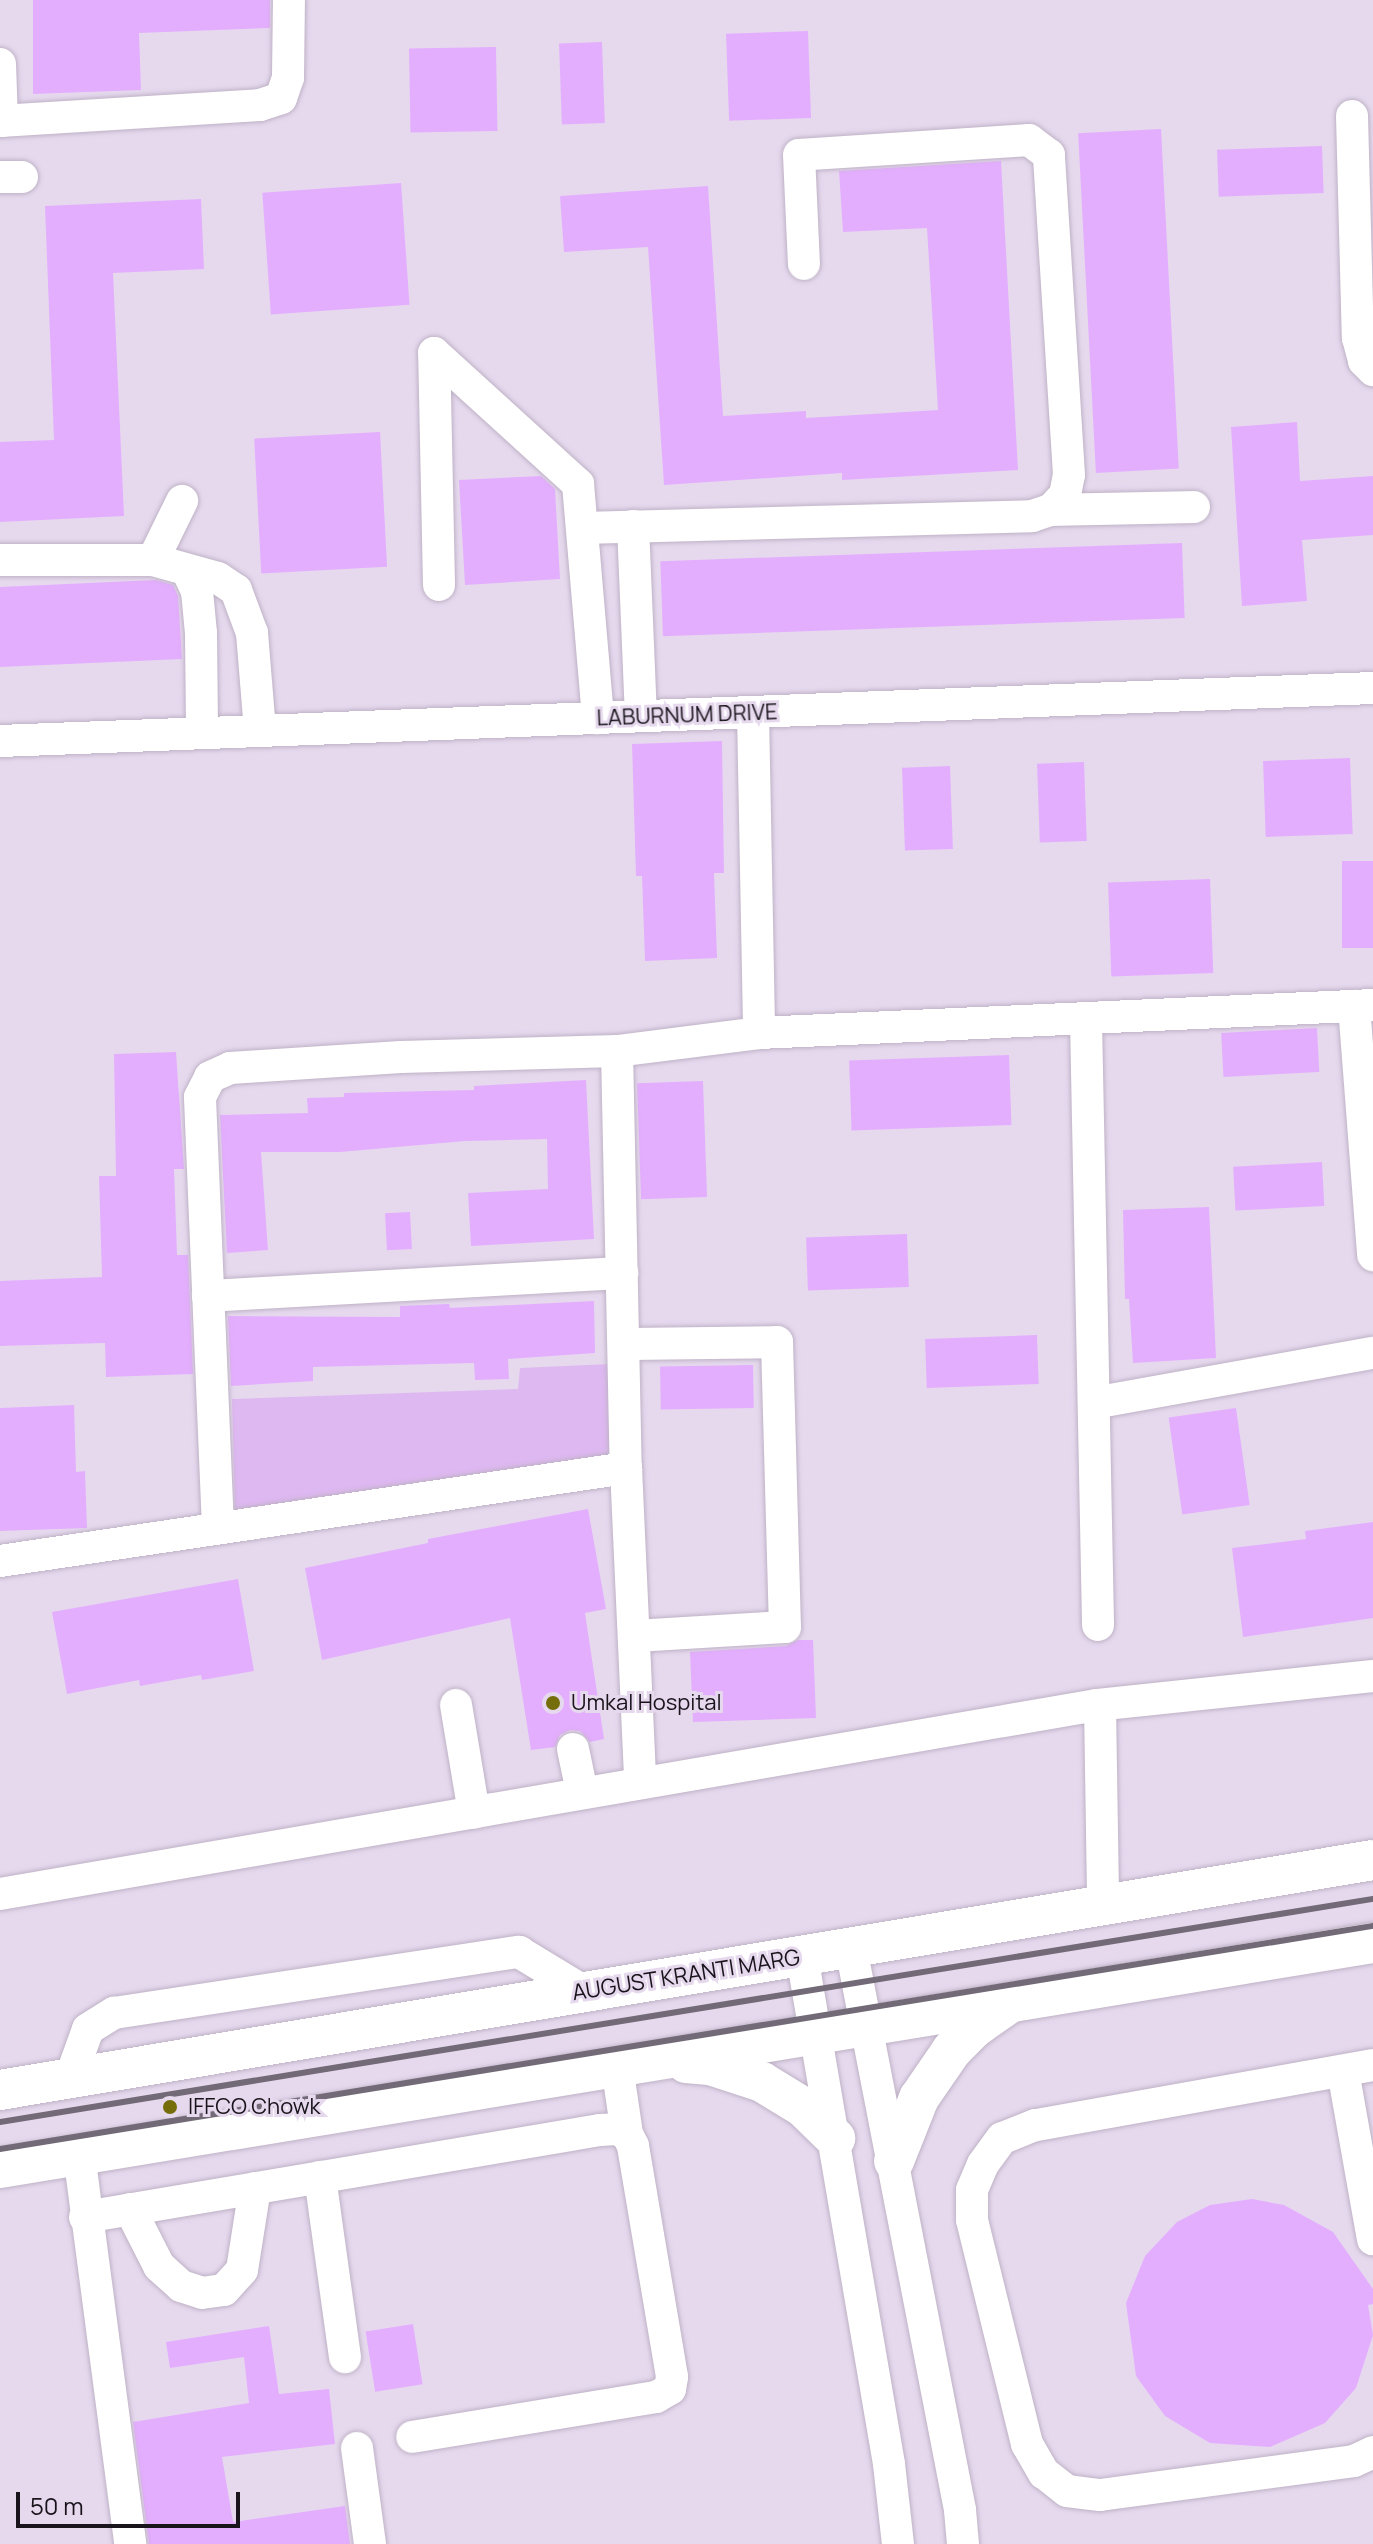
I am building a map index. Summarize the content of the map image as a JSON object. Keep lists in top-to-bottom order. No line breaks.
{"streets":{"main road":["AUGUST KRANTI MARG"],"street":["LABURNUM DRIVE"]},"places":["Umkal Hospital","IFFCO Chowk"],"scale_bar":"50 m"}
